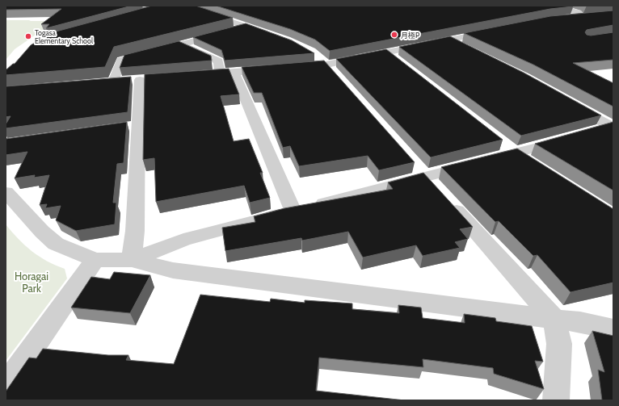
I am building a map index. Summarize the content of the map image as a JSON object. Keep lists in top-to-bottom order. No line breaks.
{"parks":["Horagai Park"],"places":["月極P","Togasa Elementary School"]}
